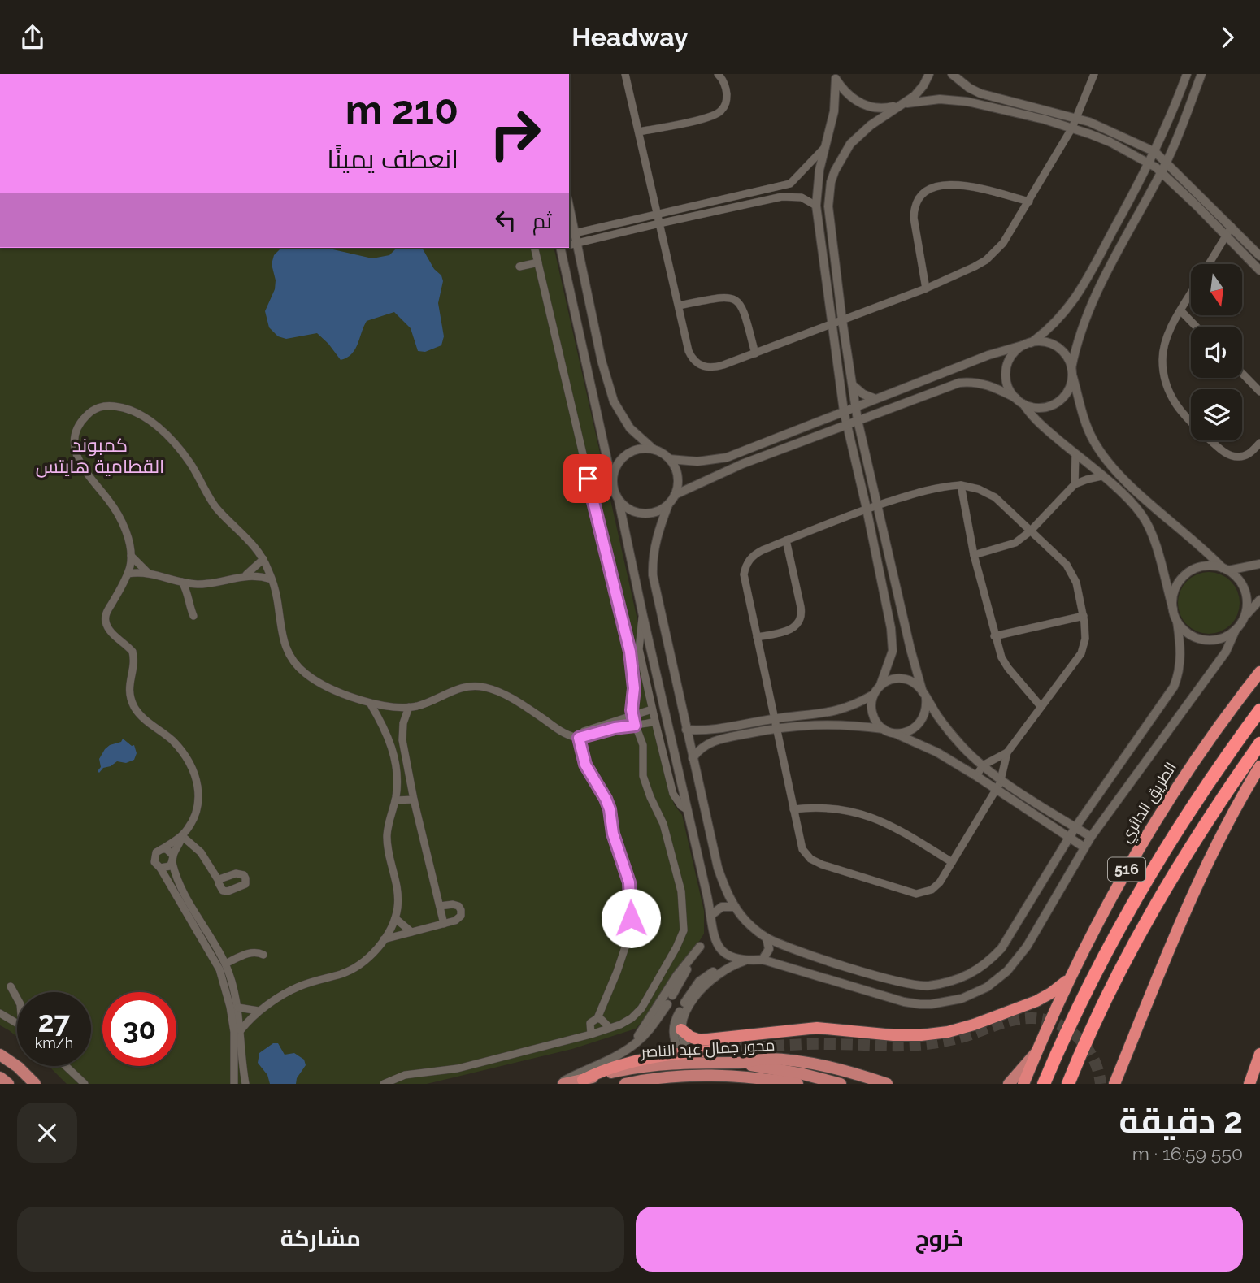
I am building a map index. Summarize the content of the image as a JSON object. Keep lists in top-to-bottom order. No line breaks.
{"streets":{"highway":["الطريق الدائري","516"],"main road":["محور جمال عبد الناصر"]},"districts":["كمبوند القطامية هايتس"],"north":"bottom","page":{"header":"Headway","turn":["210 m","انعطف يمينًا"],"then":"ثم","speed":"27 km/h","limit":"30","heading":["2 دقيقة","550 m · 16:59"],"buttons":["خروج","مشاركة"]}}
